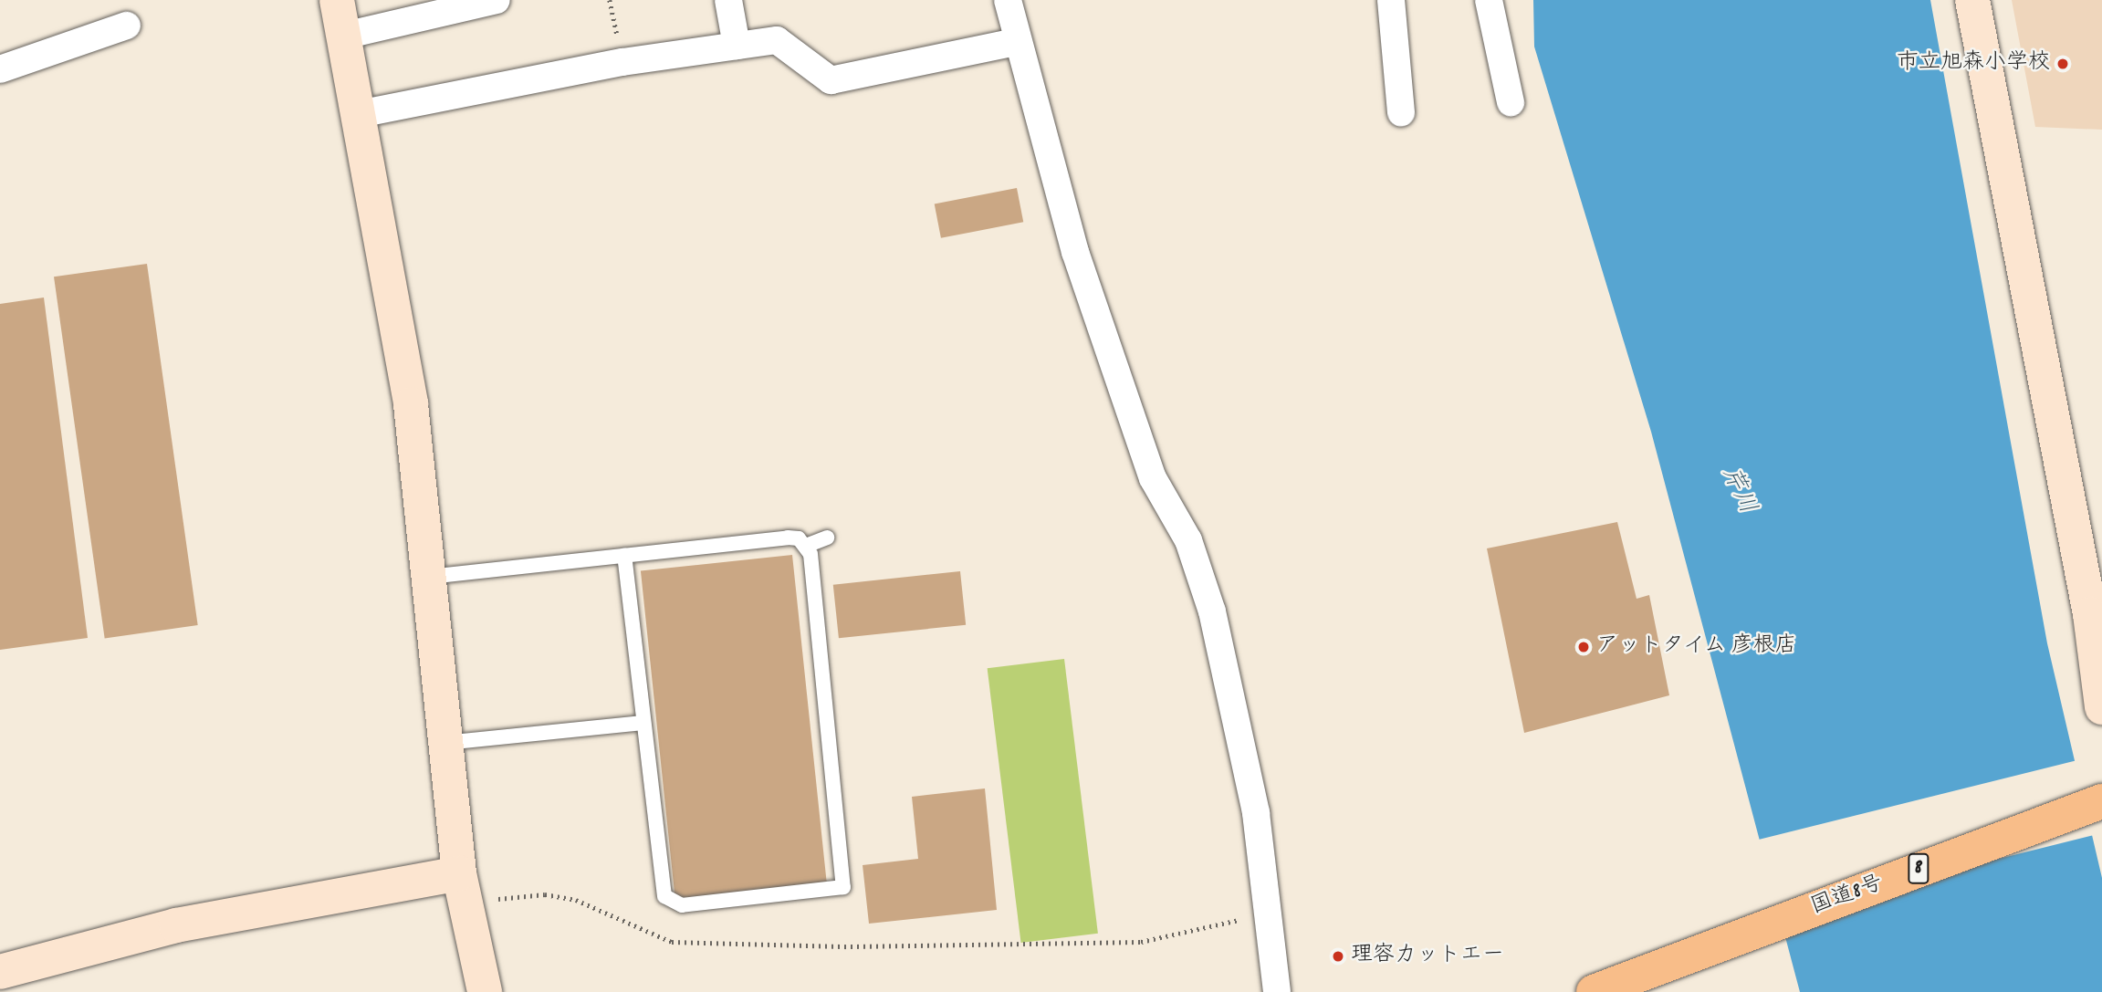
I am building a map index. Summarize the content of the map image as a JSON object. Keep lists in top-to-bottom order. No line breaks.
{"streets":{"highway":["8","国道8号"]},"water":["芹川"],"places":["市立旭森小学校","アットタイム 彦根店","理容カットエー"]}
